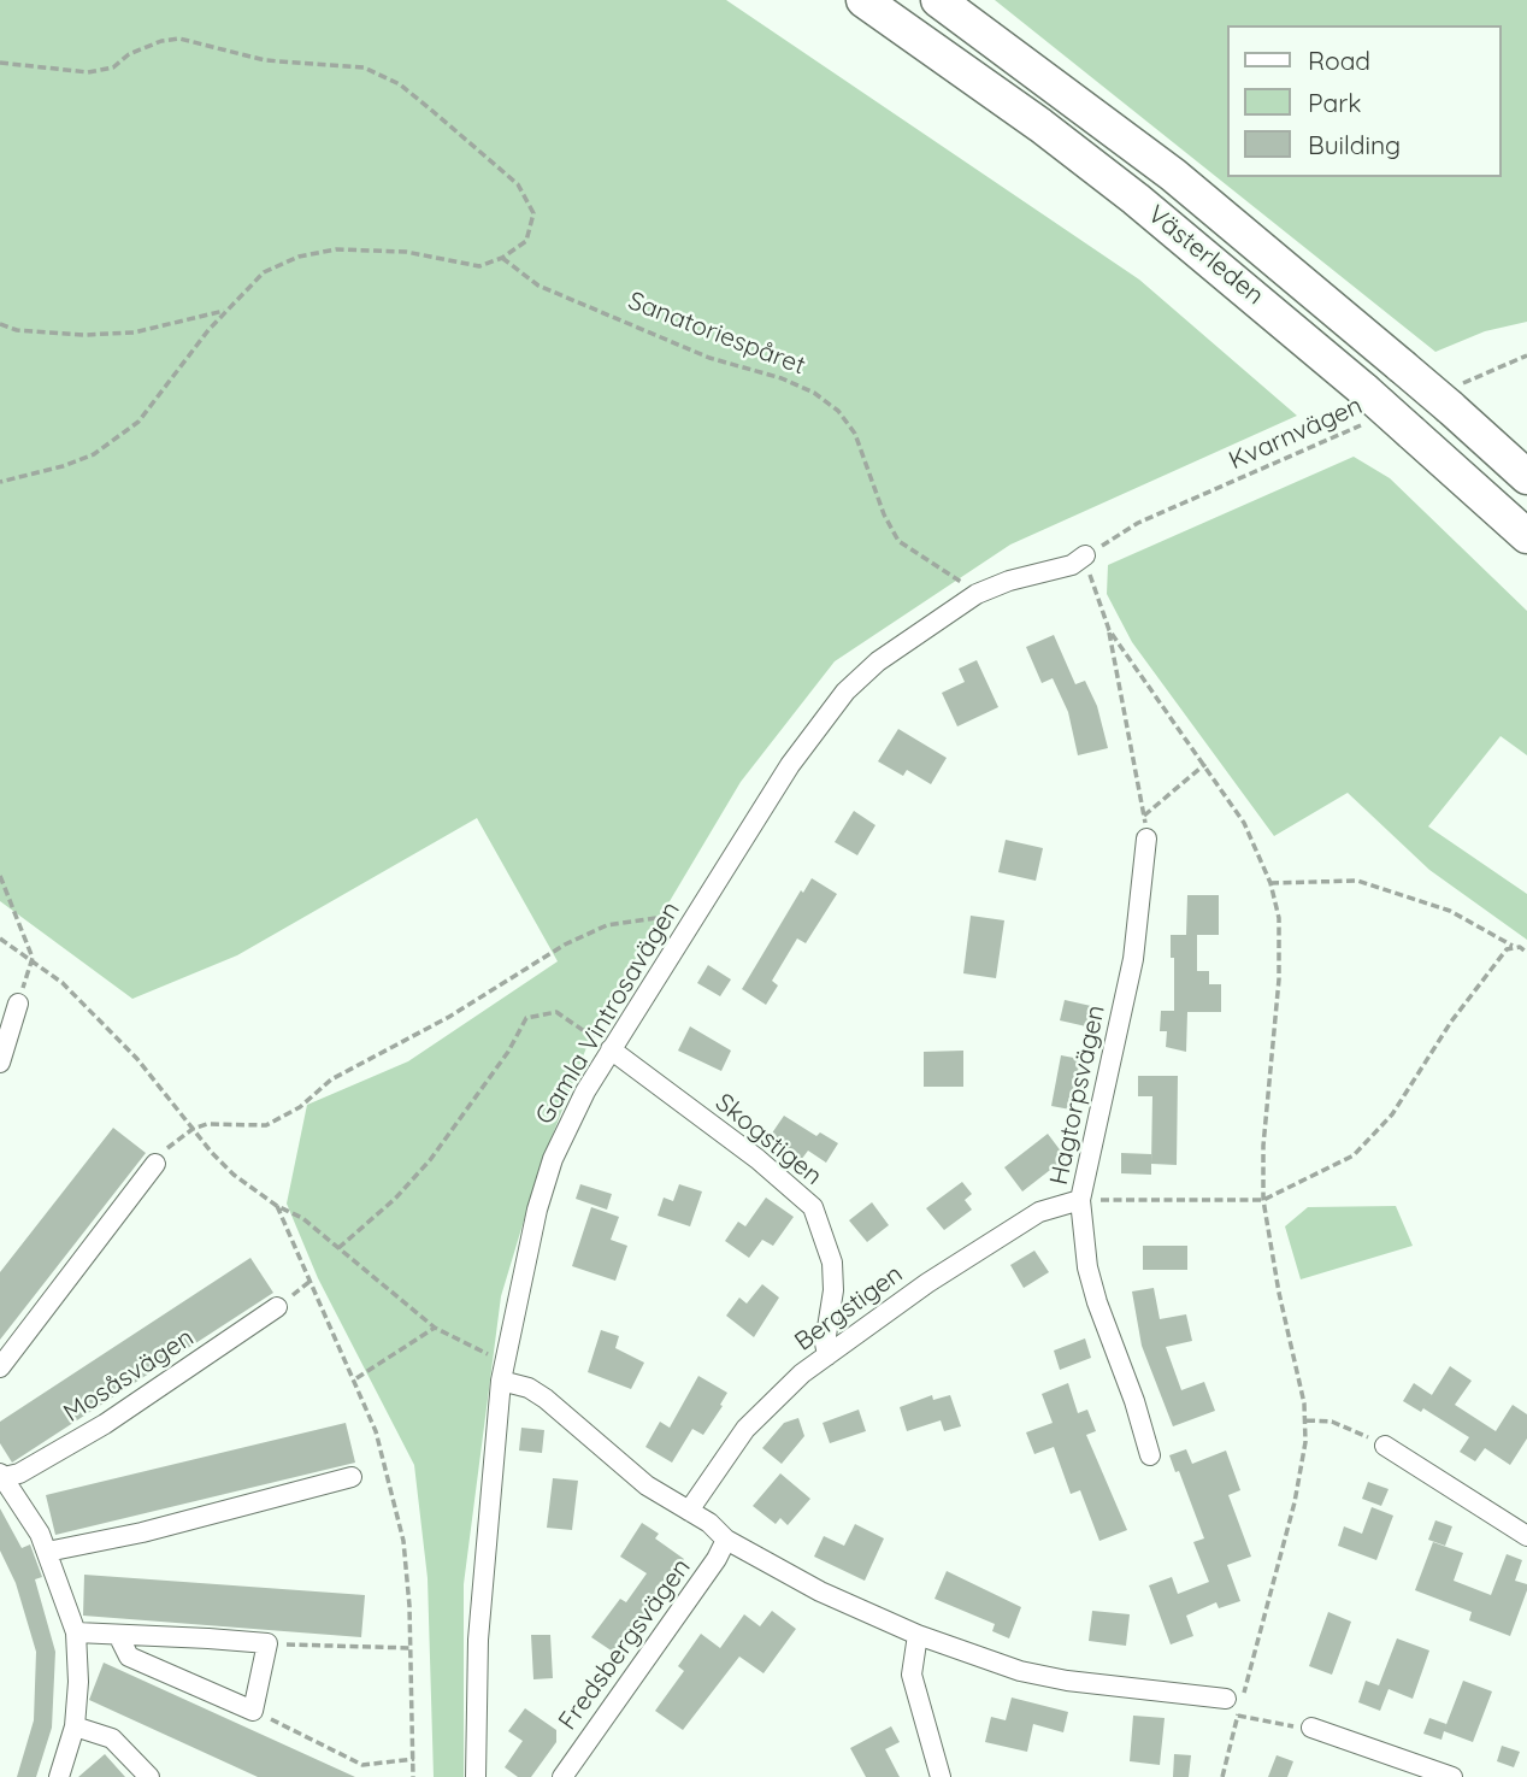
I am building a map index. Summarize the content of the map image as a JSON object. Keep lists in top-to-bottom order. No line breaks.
{"streets":{"highway":["Västerleden"],"street":["Gamla Vintrosavägen","Hagtorpsvägen","Skogstigen","Bergstigen","Mosåsvägen","Fredsbergsvägen"],"path":["Sanatoriespåret","Kvarnvägen"]},"crossings":[["Västerleden","Kvarnvägen"],["Sanatoriespåret","Gamla Vintrosavägen"],["Kvarnvägen","Gamla Vintrosavägen"],["Gamla Vintrosavägen","Skogstigen"],["Hagtorpsvägen","Bergstigen"],["Skogstigen","Bergstigen"]],"legend":["Road","Park","Building"]}
